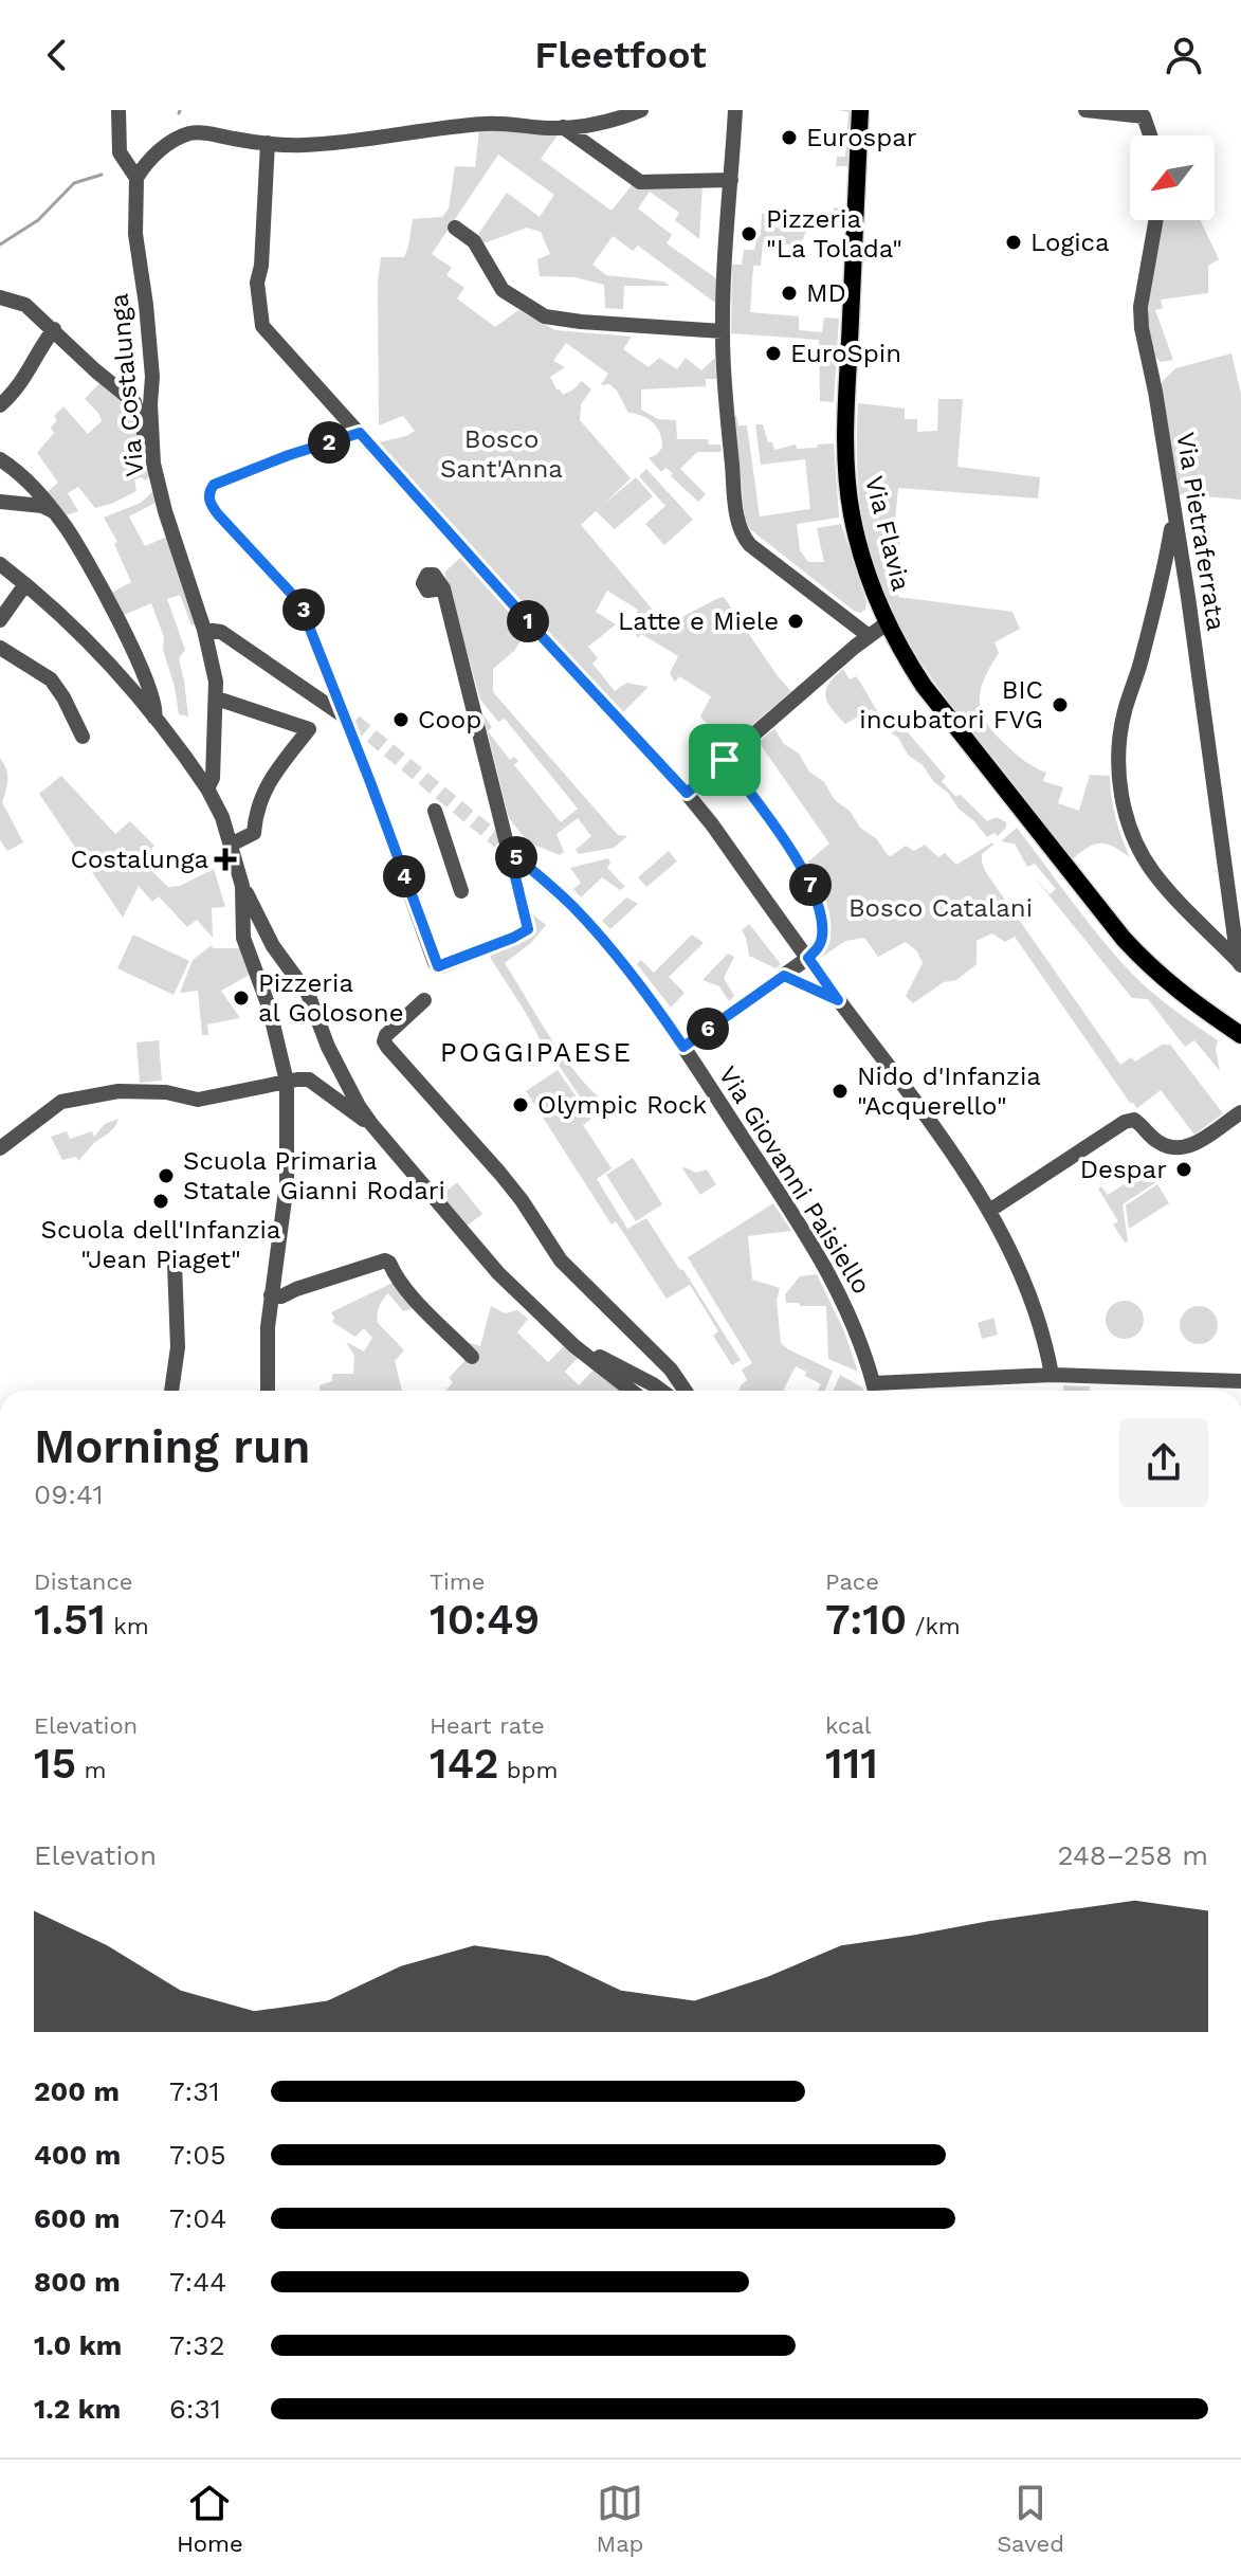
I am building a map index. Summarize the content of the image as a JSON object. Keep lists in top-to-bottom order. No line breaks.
{"streets":{"main road":["Via Flavia"],"street":["Via Costalunga","Via Pietraferrata","Via Giovanni Paisiello"]},"districts":["POGGIPAESE"],"parks":["Bosco Sant'Anna","Bosco Catalani"],"places":{"other":["Eurospar","Pizzeria \"La Tolada\"","Logica","MD","EuroSpin","Latte e Miele","BIC incubatori FVG","Coop","Pizzeria al Golosone","Nido d'Infanzia \"Acquerello\"","Olympic Rock","Despar","Scuola Primaria Statale Gianni Rodari","Scuola dell'Infanzia \"Jean Piaget\""],"health":["Costalunga"]},"north":"bottom left","page":{"header":"Fleetfoot","pins":["2","3","1","5","4","7","6"],"heading":["Morning run","09:41"],"stats":[["Distance","1.51 km"],["Time","10:49"],["Pace","7:10 /km"],["Elevation","15 m"],["Heart rate","142 bpm"],["kcal","111"]],"chart":["Elevation","248–258 m"],"list":[{"name":"200 m","note":"7:31"},{"name":"400 m","note":"7:05"},{"name":"600 m","note":"7:04"},{"name":"800 m","note":"7:44"},{"name":"1.0 km","note":"7:32"},{"name":"1.2 km","note":"6:31"}],"tabs":["Home","Map","Saved"]}}
